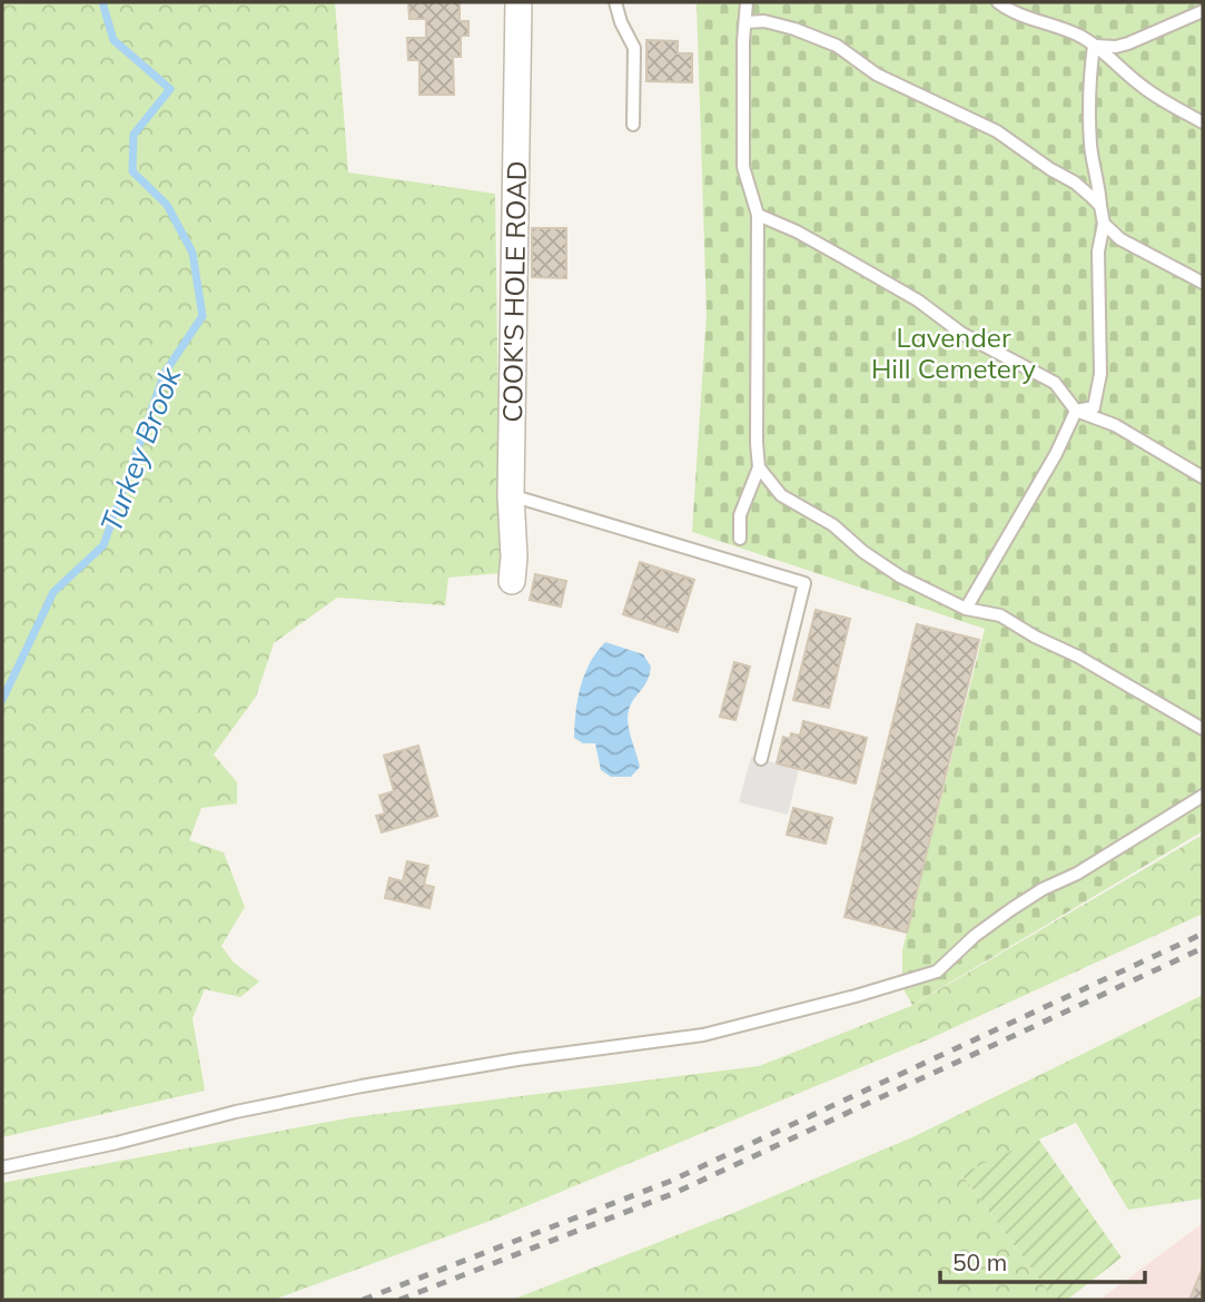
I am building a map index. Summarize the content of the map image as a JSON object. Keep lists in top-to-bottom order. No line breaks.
{"streets":{"street":["COOK'S HOLE ROAD"]},"water":["Turkey Brook"],"parks":["Lavender Hill Cemetery"],"scale_bar":"50 m"}
